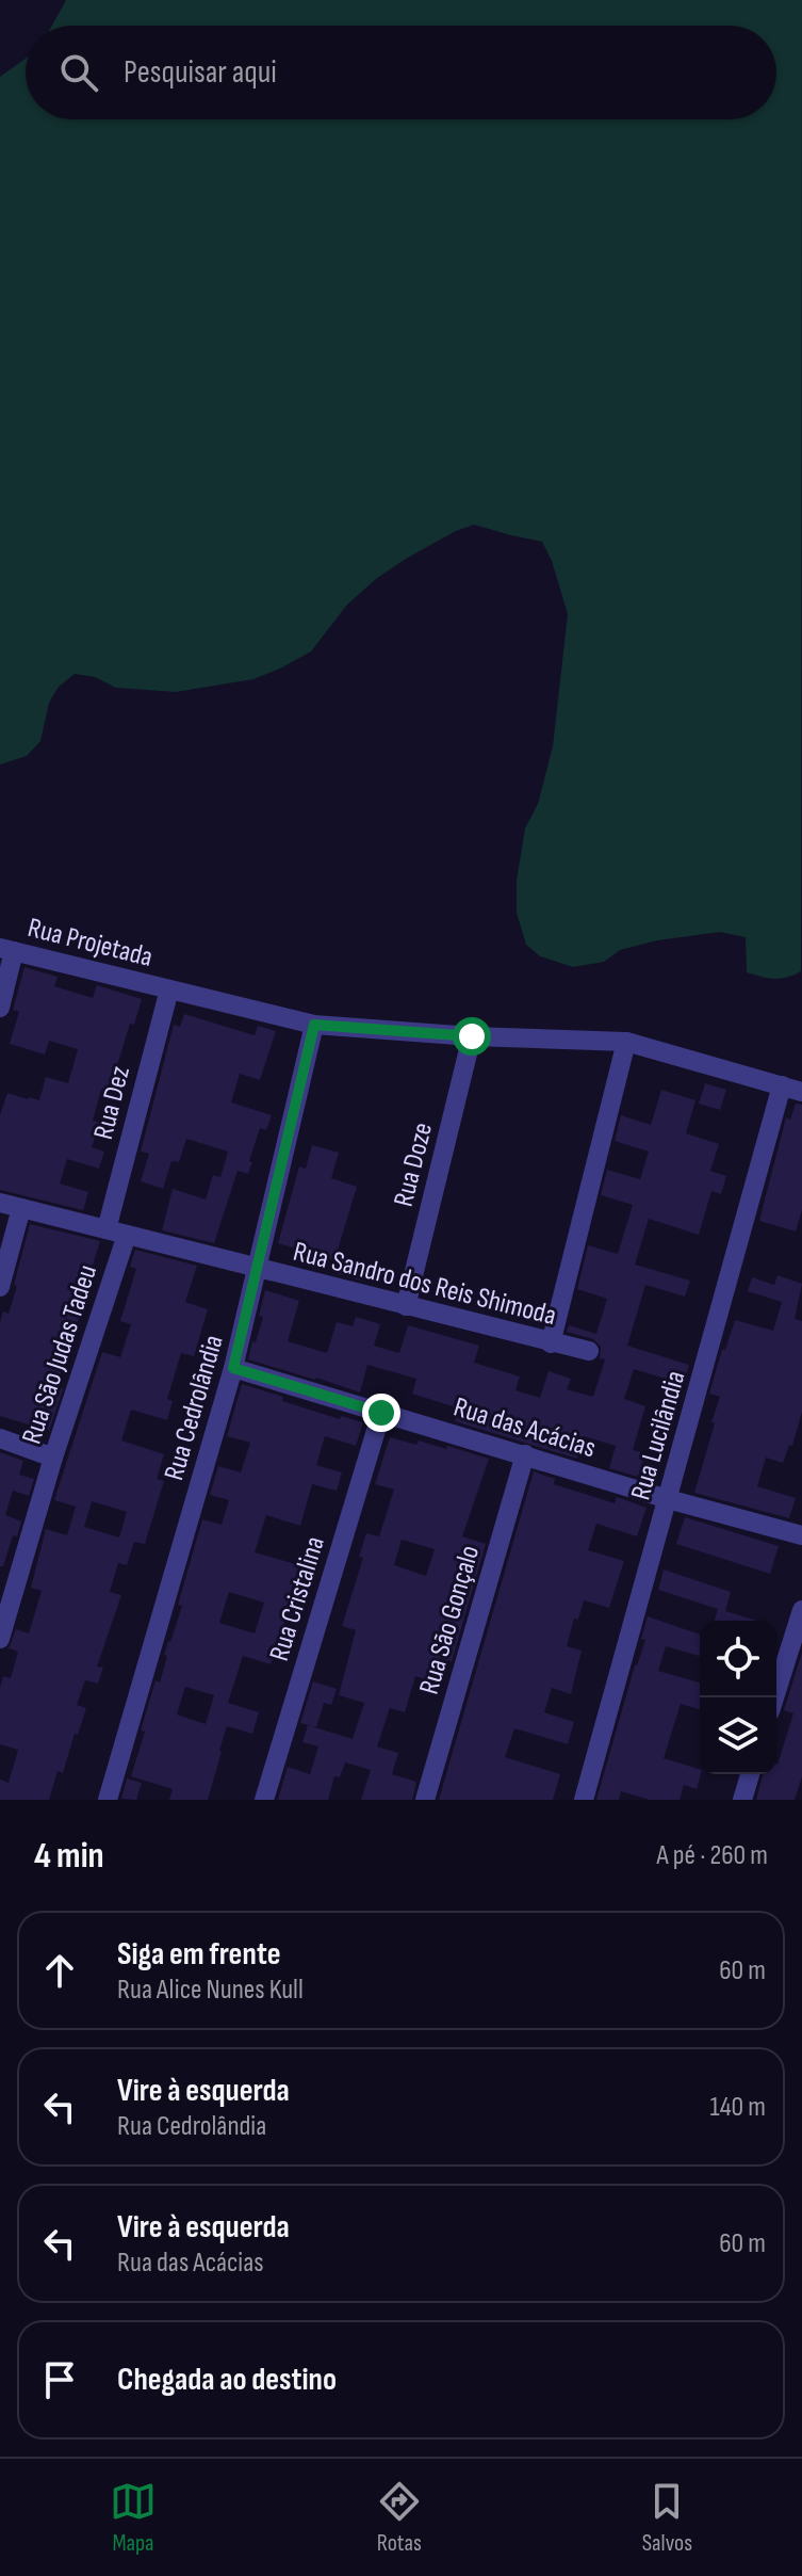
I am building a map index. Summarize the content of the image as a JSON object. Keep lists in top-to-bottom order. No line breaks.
{"streets":{"street":["Rua Projetada","Rua Dez","Rua Doze","Rua Sandro dos Reis Shimoda","Rua São Judas Tadeu","Rua Cedrolândia","Rua das Acácias","Rua Lucilândia","Rua Cristalina","Rua São Gonçalo"]},"crossings":[["Rua Projetada","Rua Dez"],["Rua Projetada","Rua Doze"],["Rua Projetada","Rua Cedrolândia"],["Rua Projetada","Rua Lucilândia"],["Rua Dez","Rua Sandro dos Reis Shimoda"],["Rua Dez","Rua São Judas Tadeu"],["Rua Doze","Rua Sandro dos Reis Shimoda"],["Rua Sandro dos Reis Shimoda","Rua São Judas Tadeu"],["Rua Sandro dos Reis Shimoda","Rua Cedrolândia"],["Rua Cedrolândia","Rua das Acácias"],["Rua das Acácias","Rua Lucilândia"],["Rua das Acácias","Rua Cristalina"],["Rua das Acácias","Rua São Gonçalo"]],"page":{"search":"Pesquisar aqui","heading":["4 min","A pé · 260 m"],"list":[["Siga em frente","Rua Alice Nunes Kull","60 m"],["Vire à esquerda","Rua Cedrolândia","140 m"],["Vire à esquerda","Rua das Acácias","60 m"],"Chegada ao destino"],"nav":["Mapa","Rotas","Salvos"]}}
